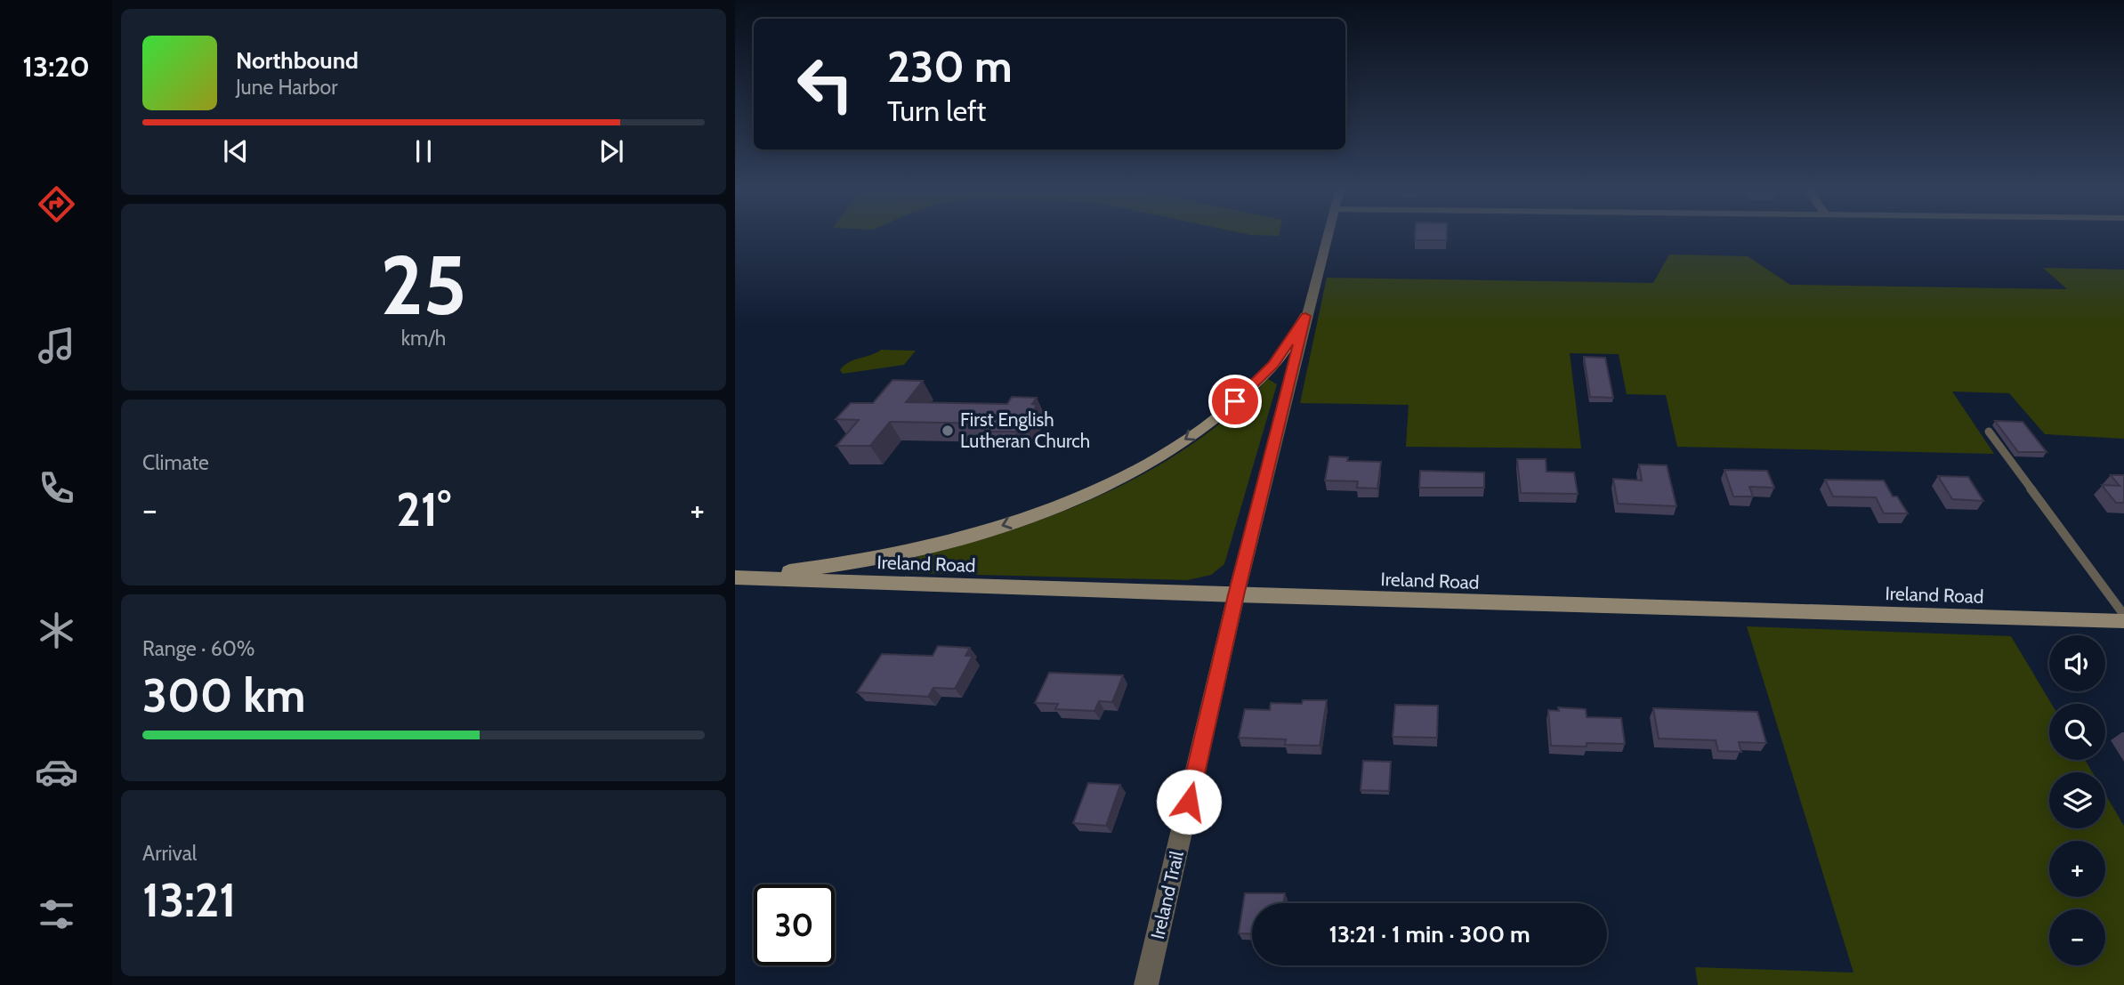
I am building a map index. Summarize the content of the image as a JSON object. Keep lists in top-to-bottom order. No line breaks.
{"streets":{"main road":["Ireland Road"],"street":["Ireland Trail"]},"crossings":[["Ireland Road","Ireland Trail"]],"places":["First English Lutheran Church"],"page":{"tabs":"13:20","turn":["230 m","Turn left"],"song":["Northbound","June Harbor"],"tile":[["25","km/h"],"Climate",["Range · 60%","300 km"],["Arrival","13:21"]],"heat":["−","21°","+"],"map_buttons":["+","−"],"limit":"30","trip":"13:21 · 1 min · 300 m"}}
